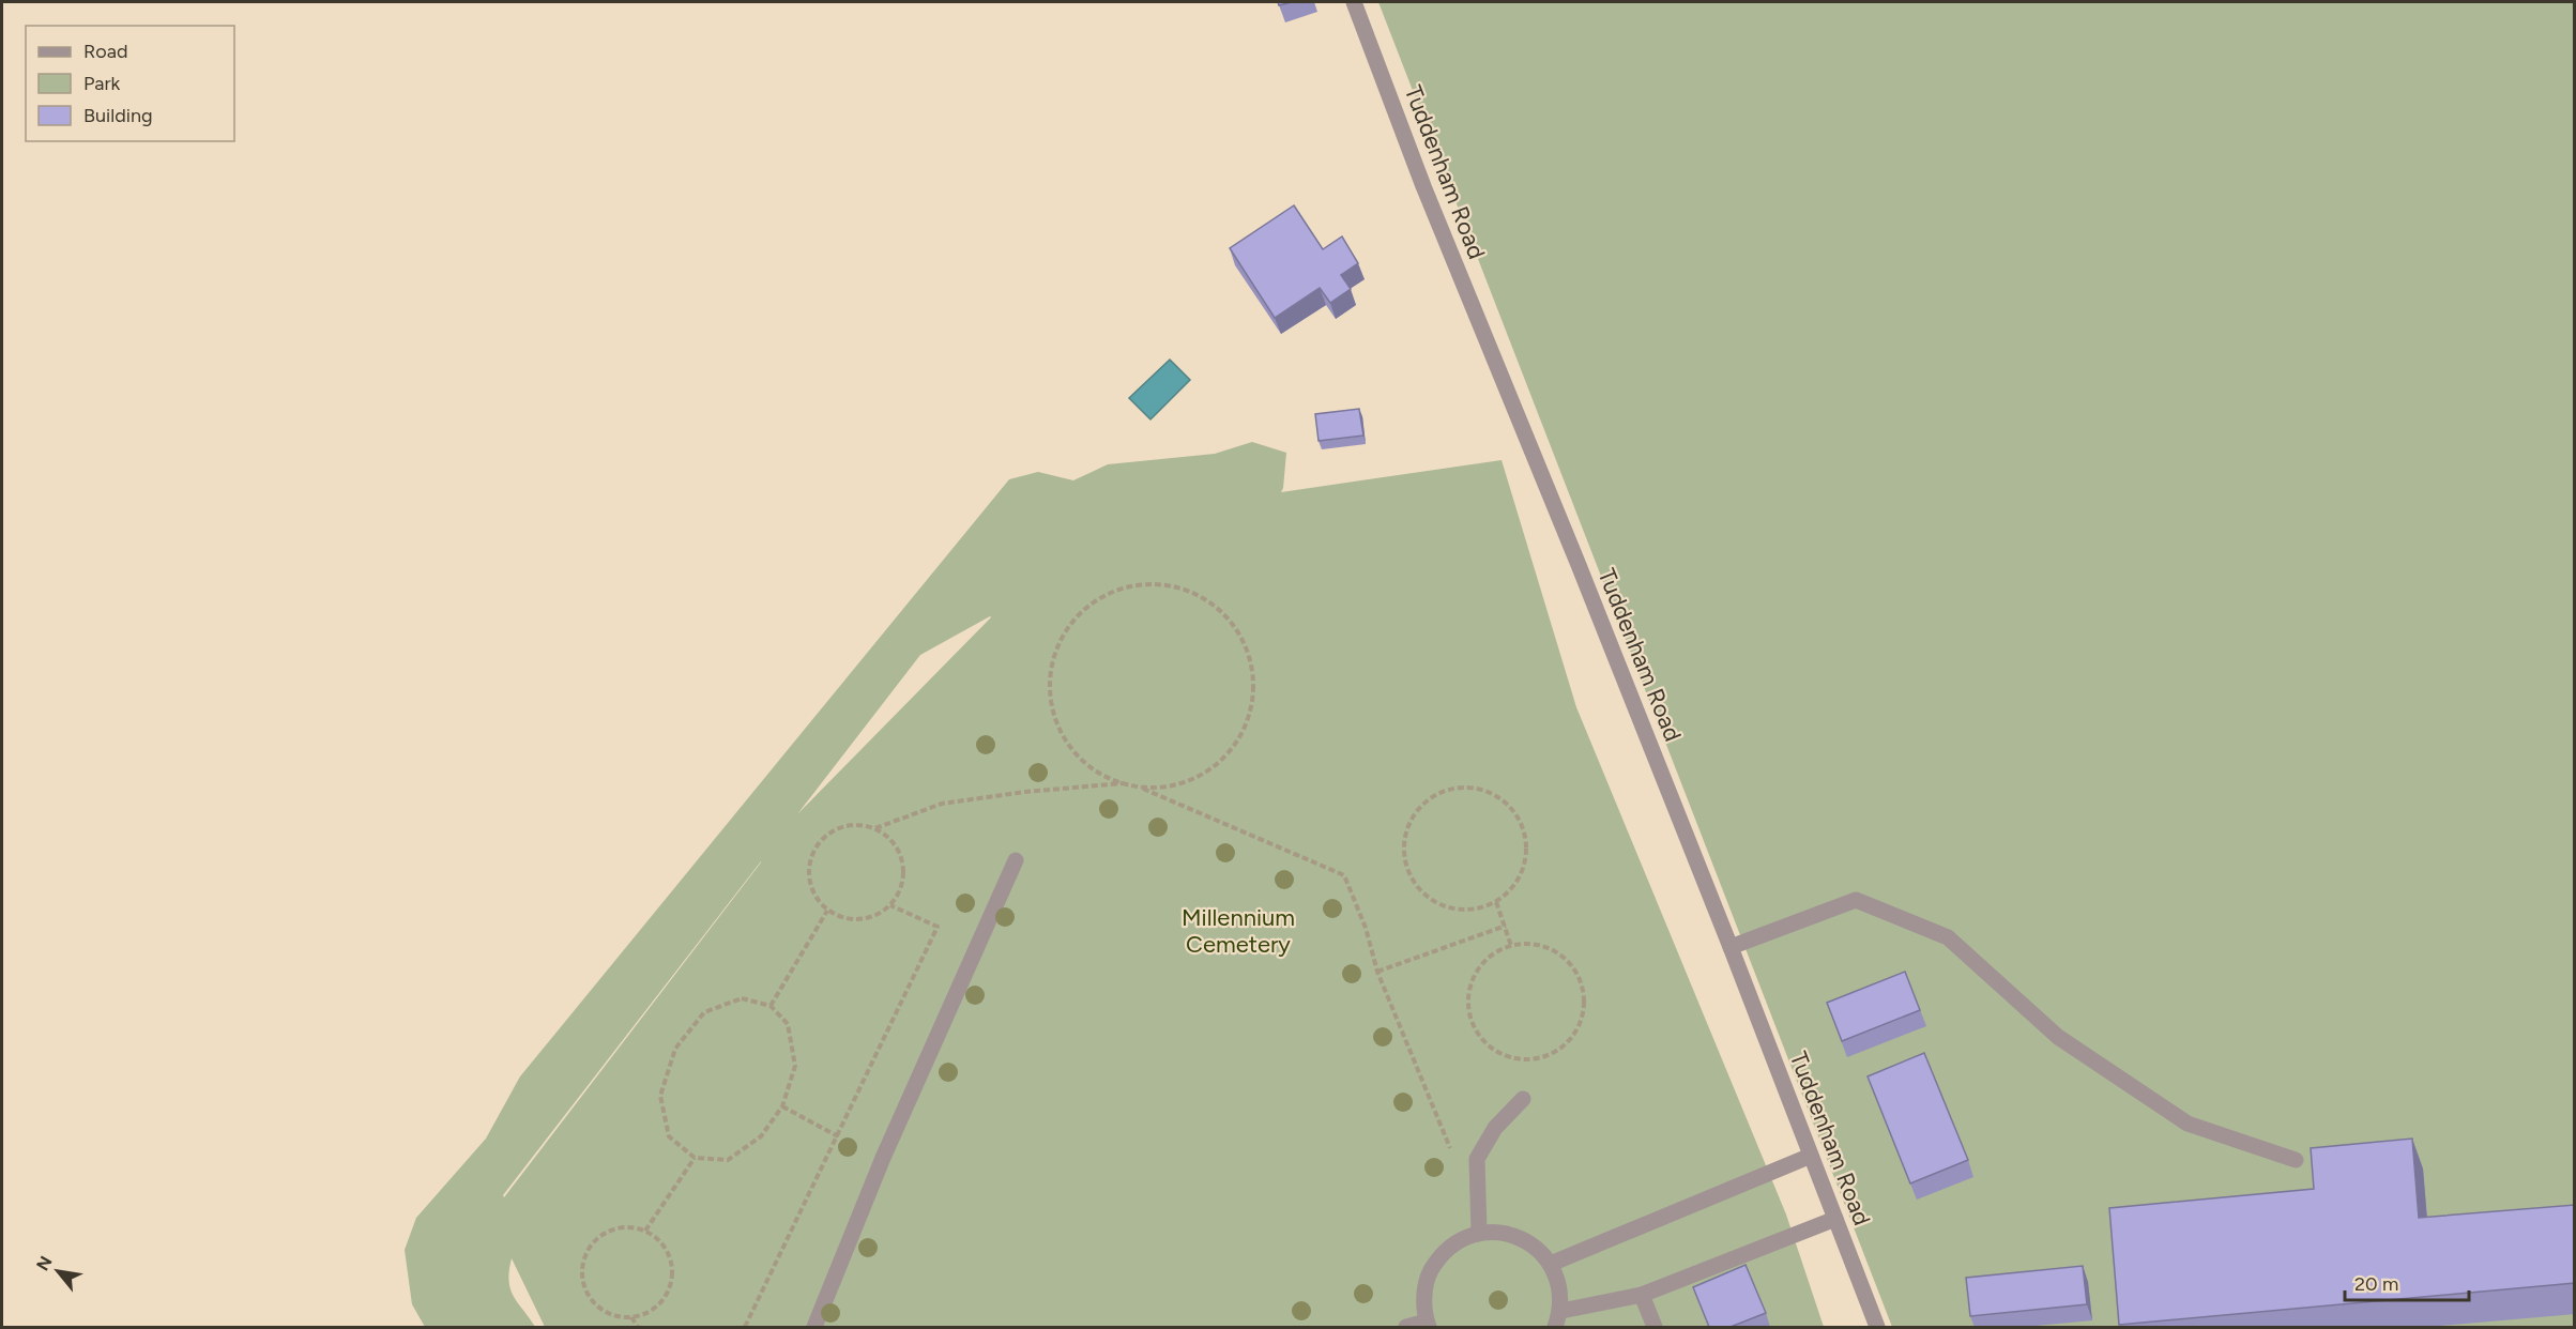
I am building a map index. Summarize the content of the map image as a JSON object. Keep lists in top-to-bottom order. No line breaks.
{"streets":{"street":["Tuddenham Road"]},"parks":["Millennium Cemetery"],"legend":["Road","Park","Building"],"scale_bar":"20 m","north":"top left"}
